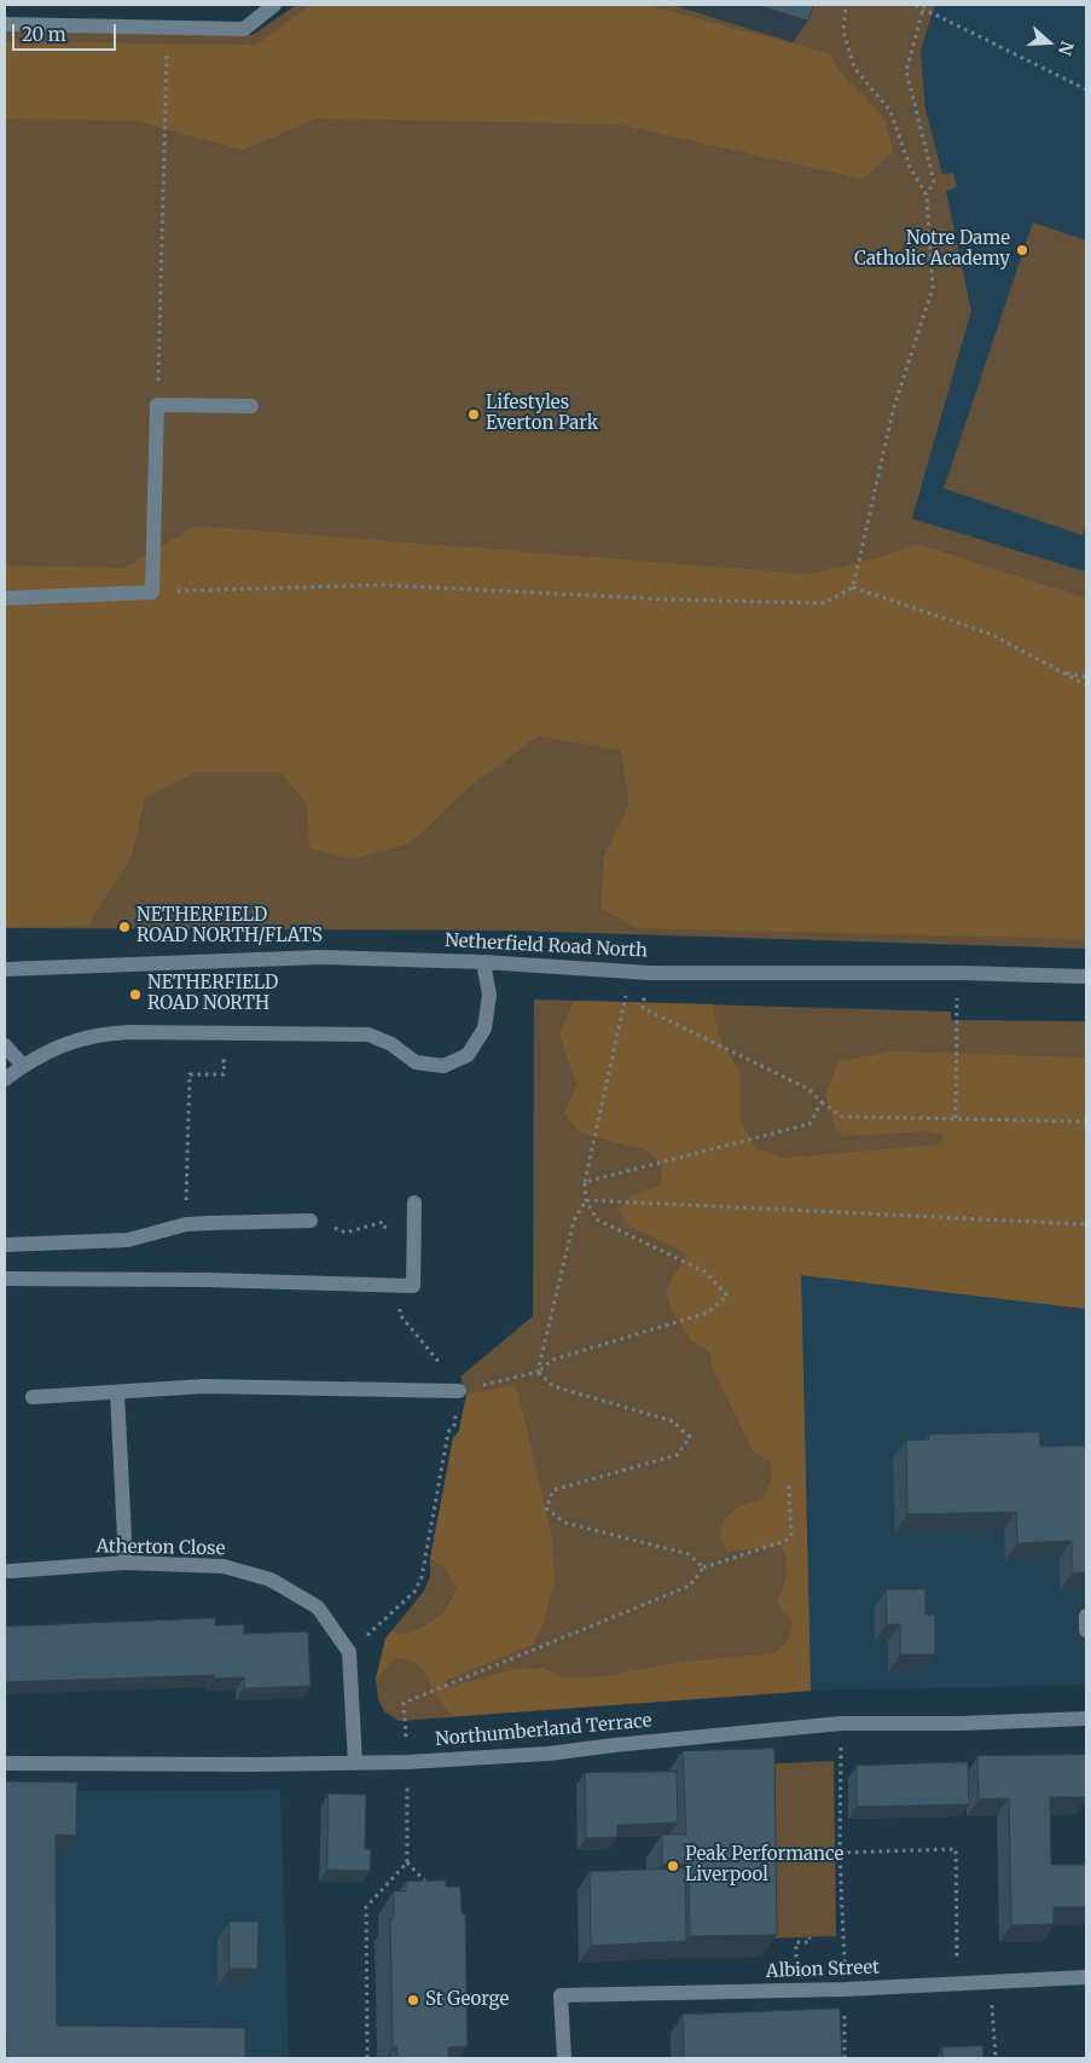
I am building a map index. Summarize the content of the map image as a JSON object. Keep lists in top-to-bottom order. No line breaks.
{"streets":{"street":["Netherfield Road North","Atherton Close","Northumberland Terrace","Albion Street"]},"places":["Notre Dame Catholic Academy","Lifestyles Everton Park","NETHERFIELD ROAD NORTH/FLATS","NETHERFIELD ROAD NORTH","Peak Performance Liverpool","St George"],"scale_bar":"20 m","north":"right"}
